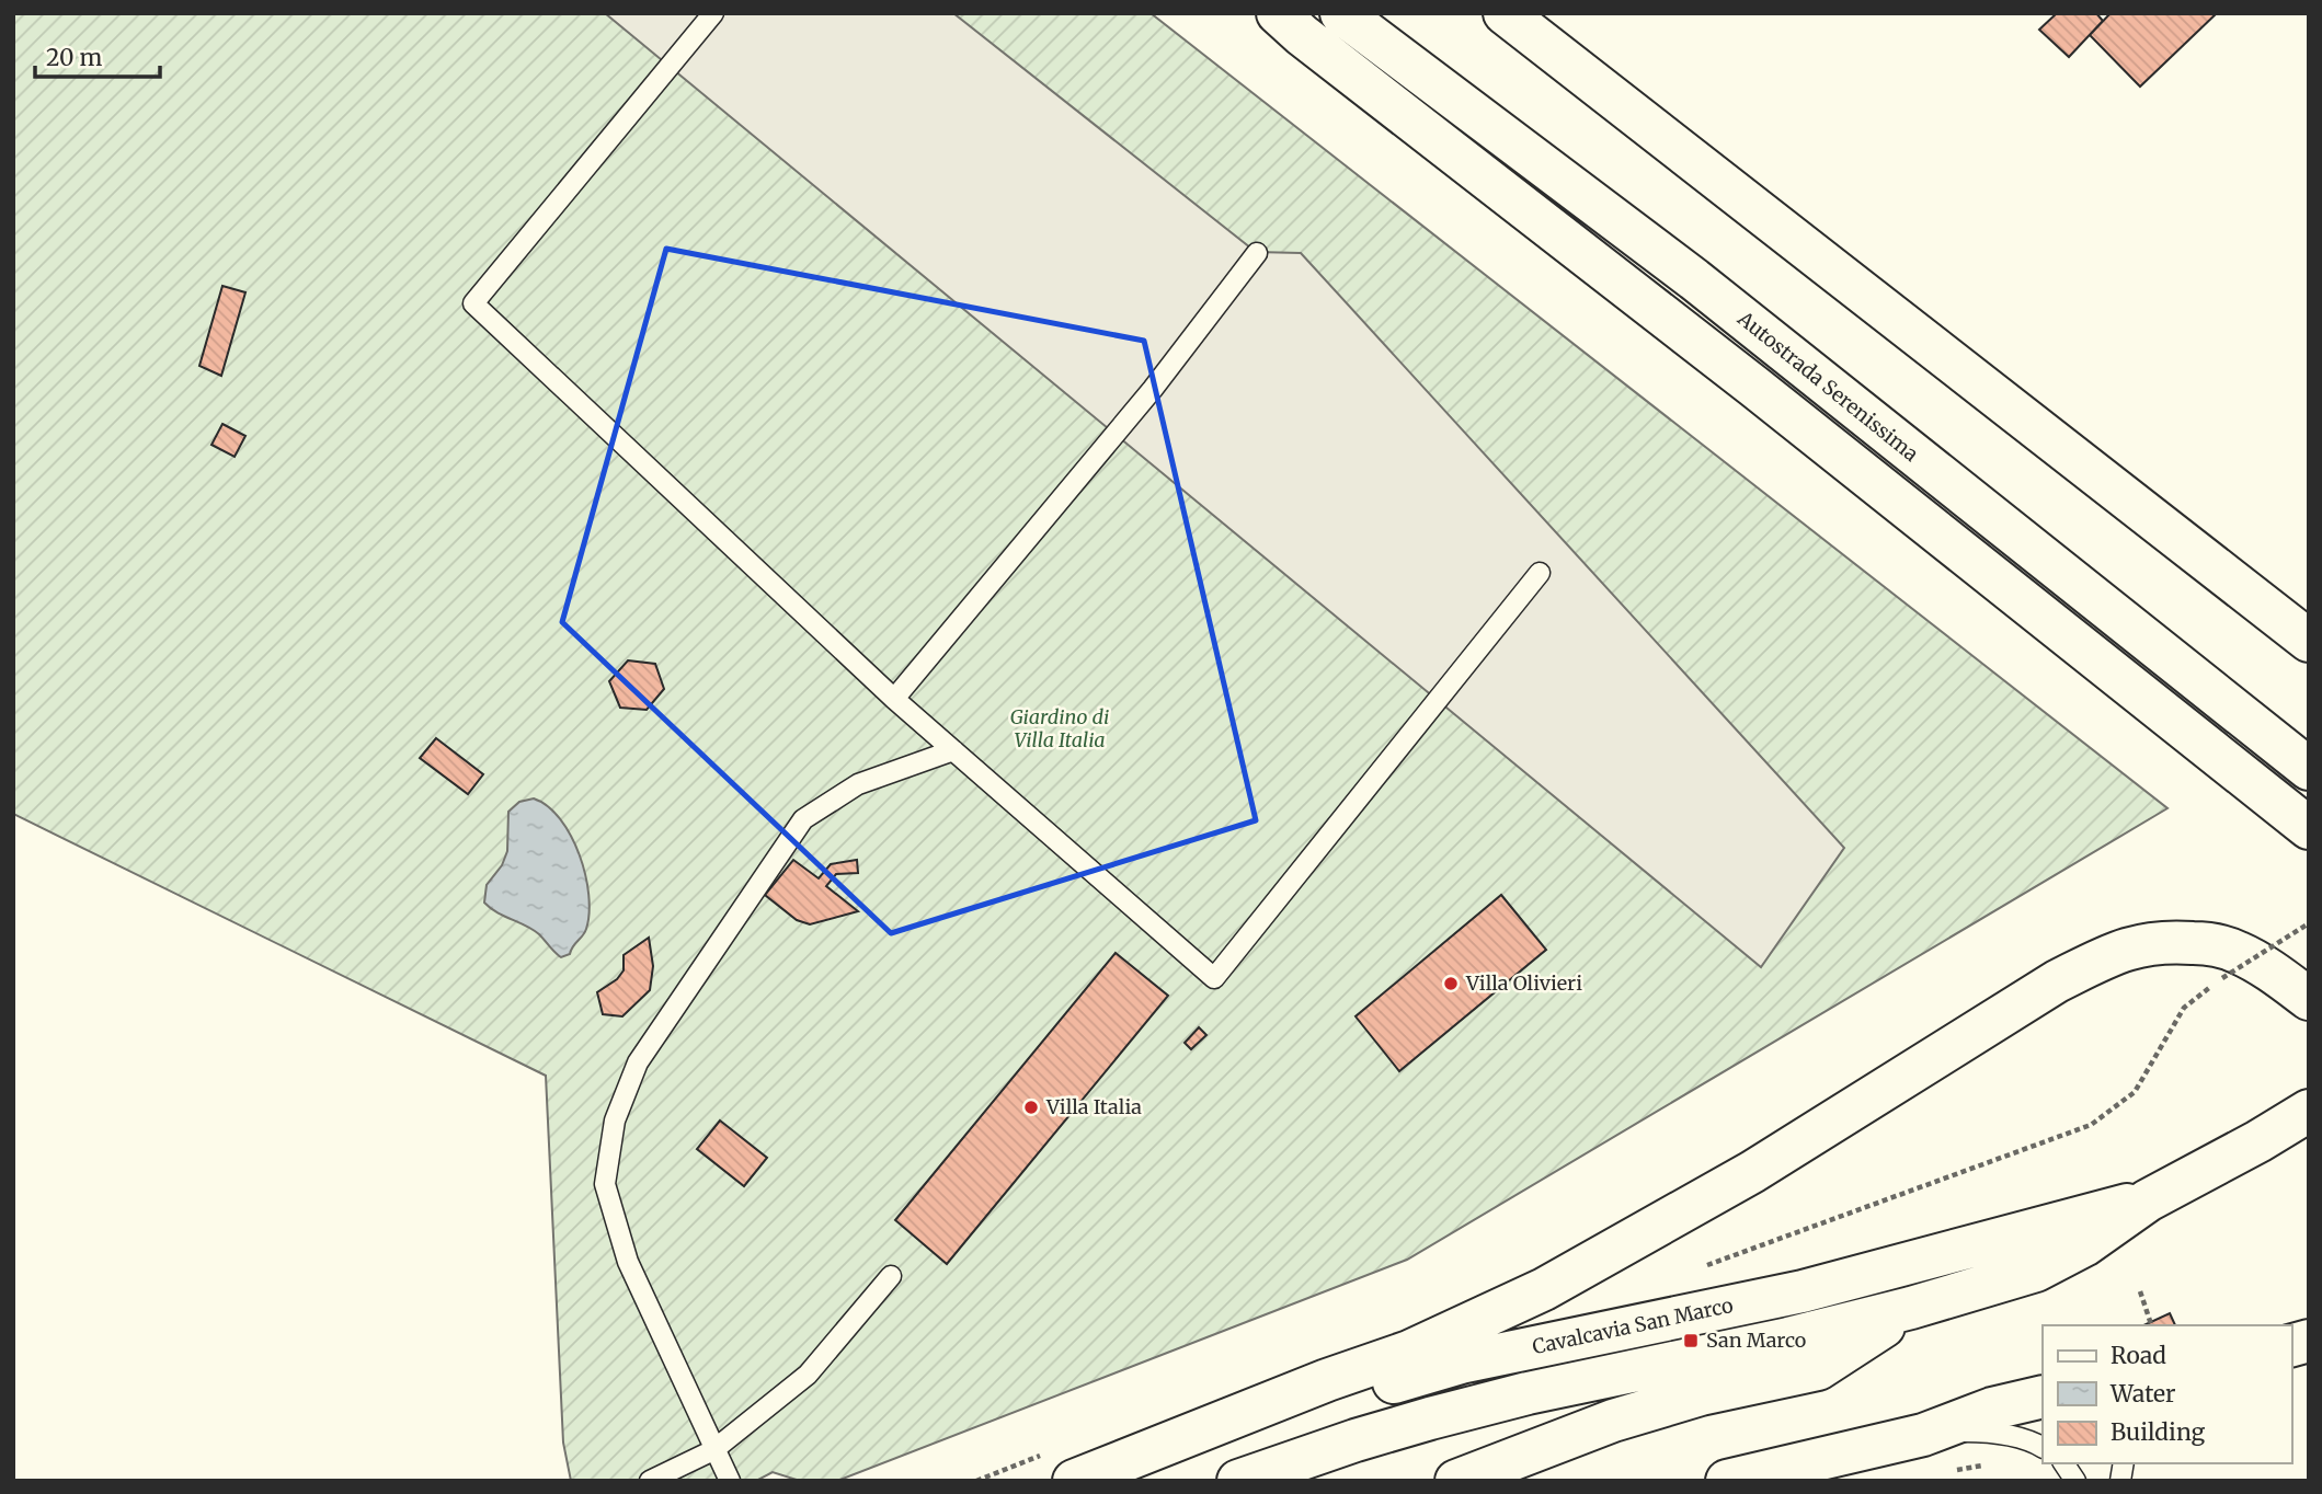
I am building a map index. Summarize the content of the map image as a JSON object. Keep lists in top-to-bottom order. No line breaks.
{"streets":{"main road":["Autostrada Serenissima","Cavalcavia San Marco"]},"parks":["Giardino di Villa Italia"],"places":{"other":["Villa Olivieri","Villa Italia"],"transit":["San Marco"]},"legend":["Road","Water","Building"],"scale_bar":"20 m"}
